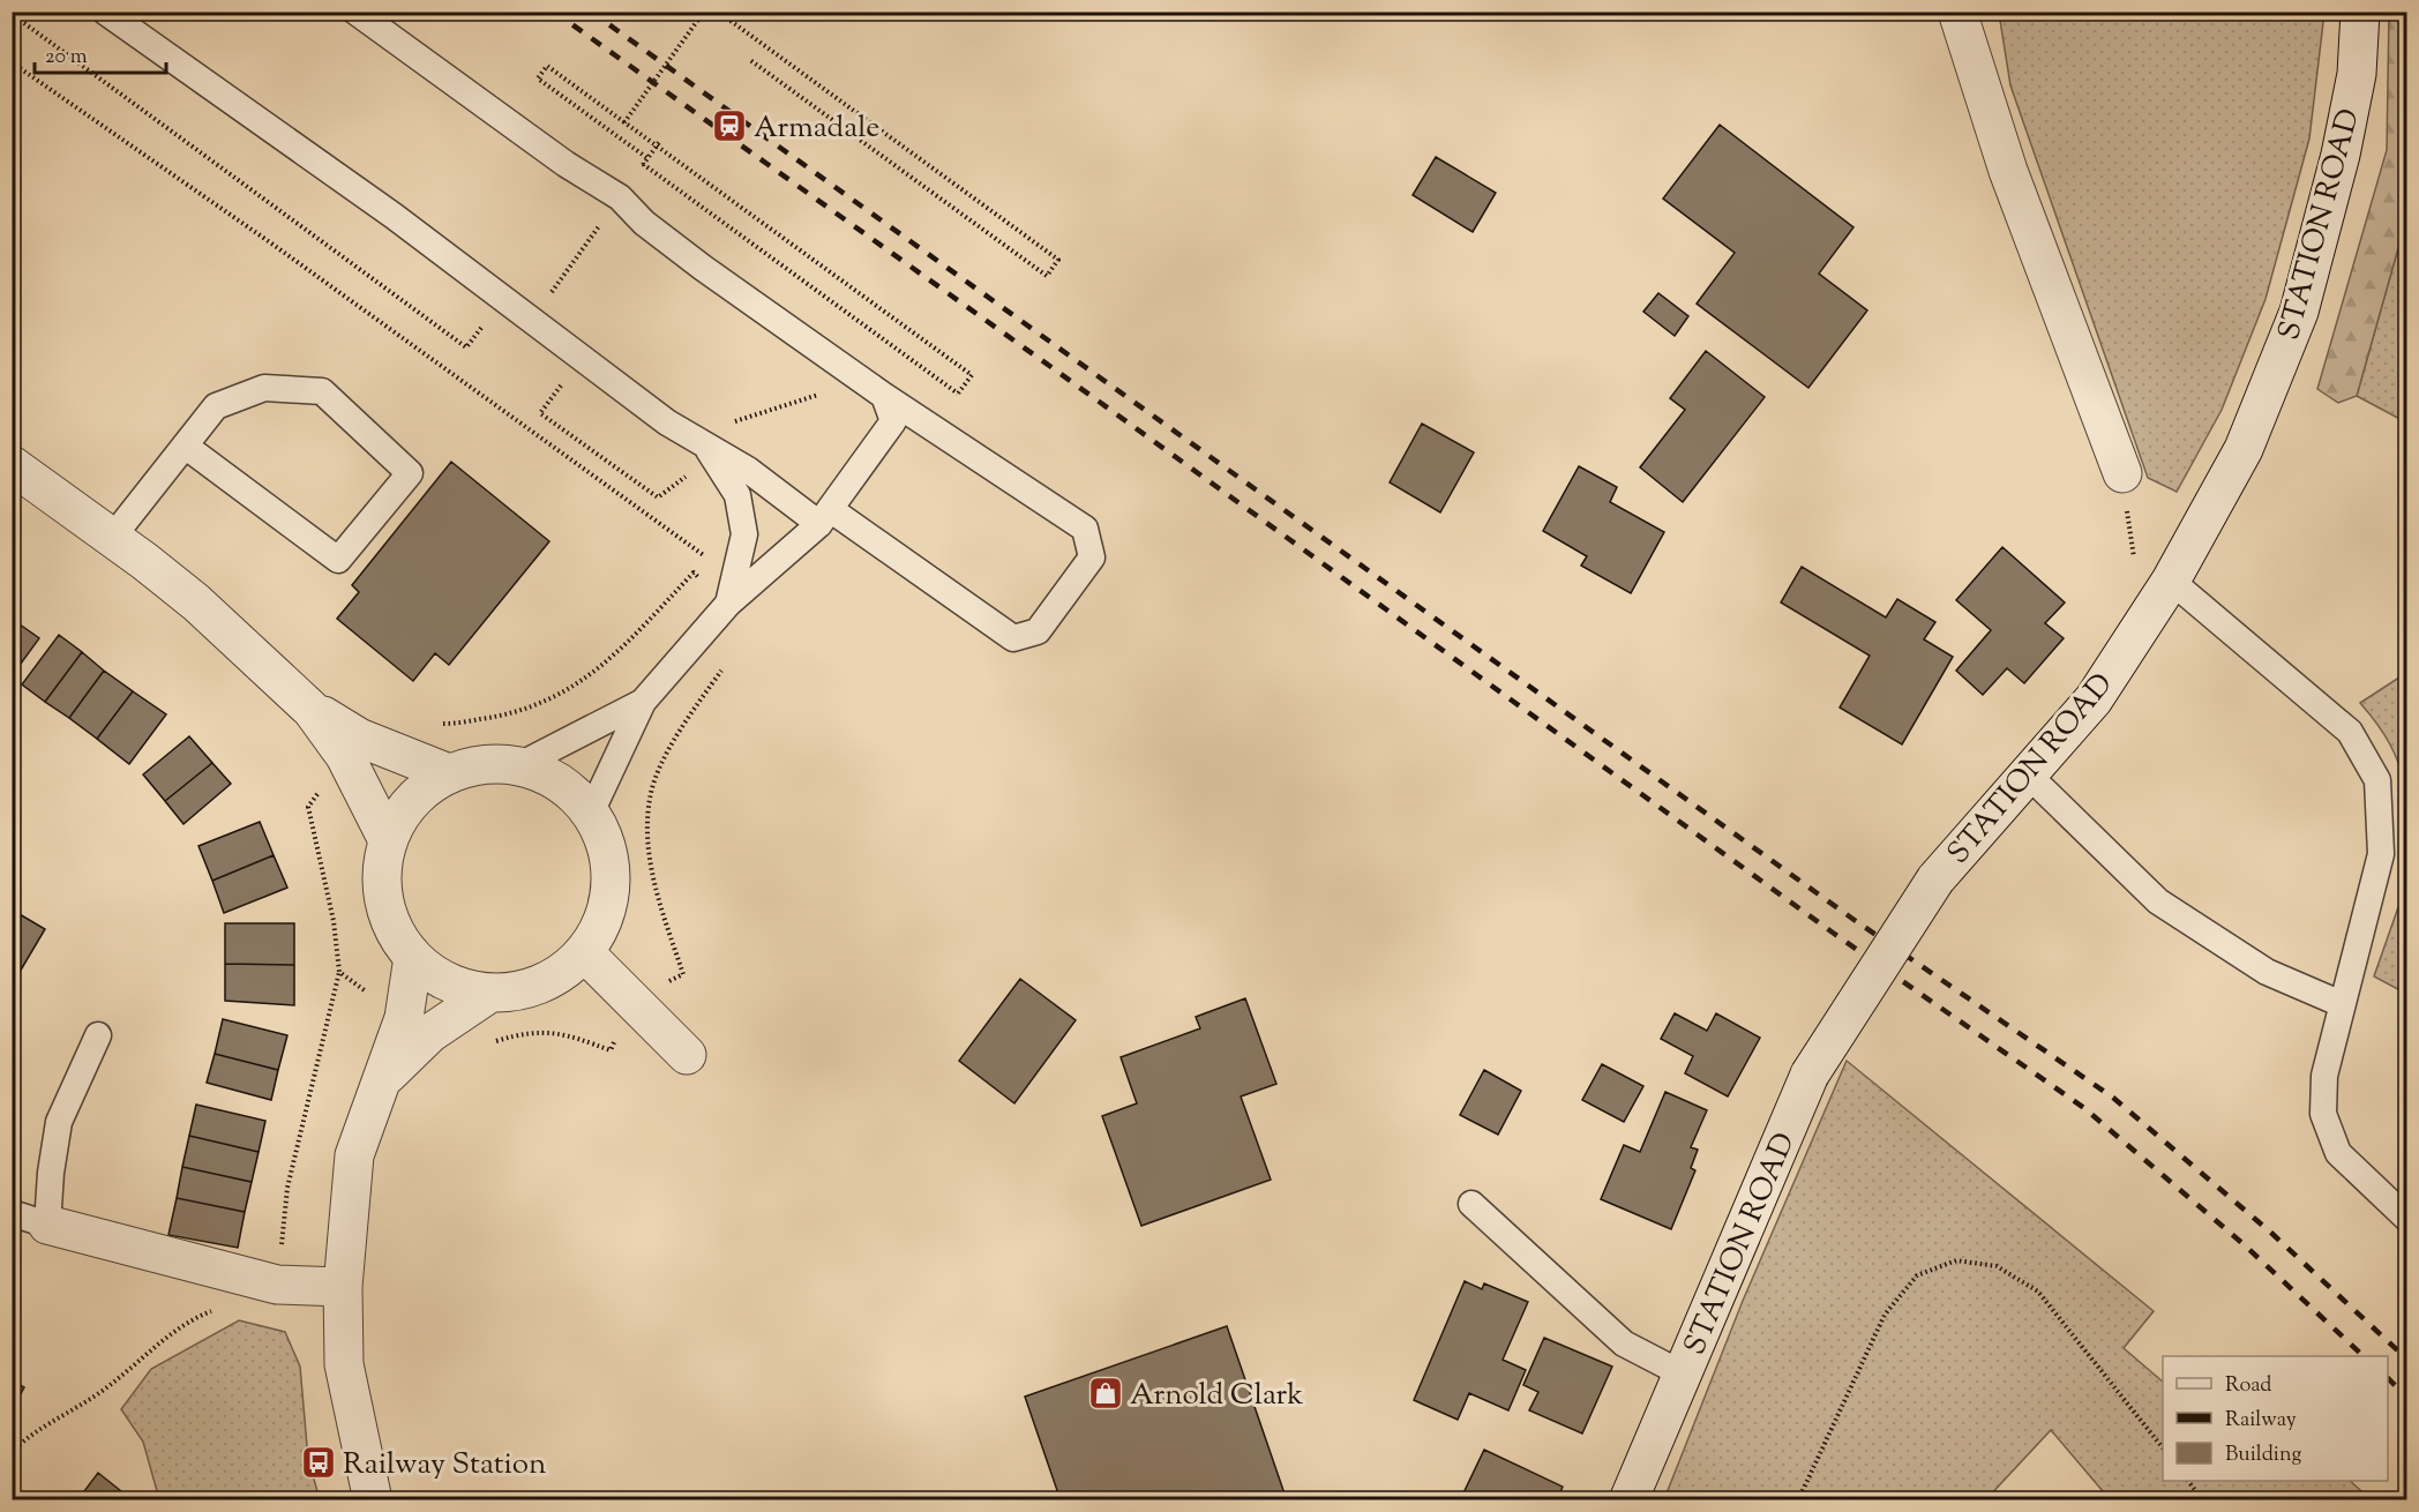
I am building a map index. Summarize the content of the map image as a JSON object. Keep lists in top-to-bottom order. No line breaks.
{"streets":{"street":["STATION ROAD"]},"places":{"station":["Armadale"],"shop":["Arnold Clark"],"bus stop":["Railway Station"]},"legend":["Road","Railway","Building"],"scale_bar":"20 m"}
